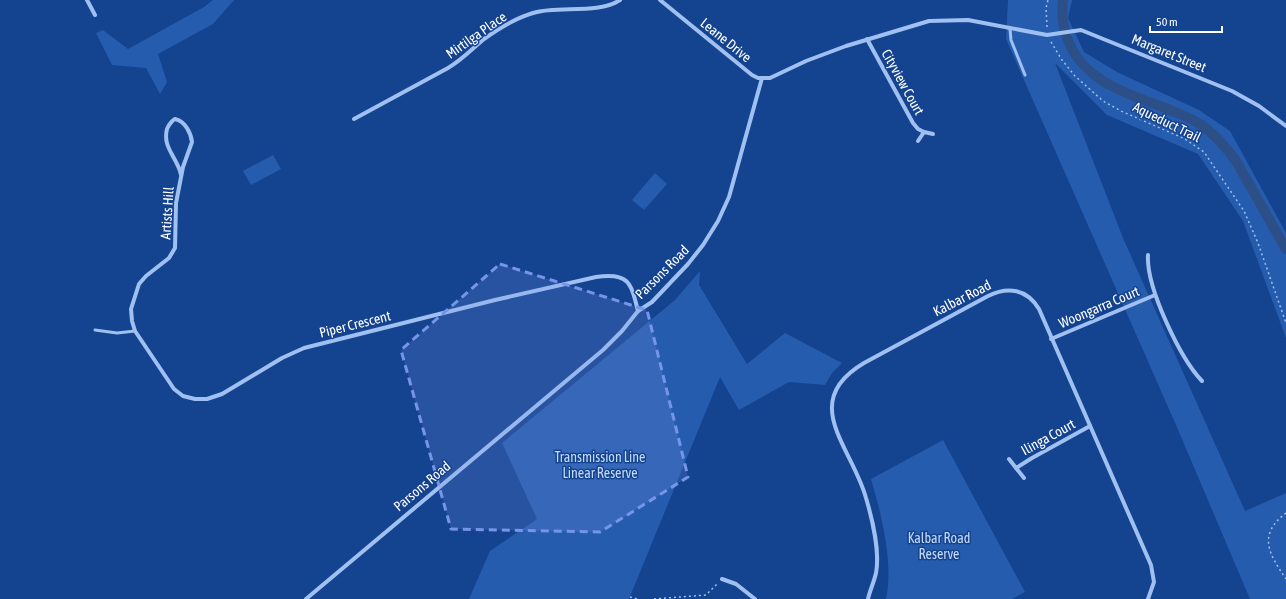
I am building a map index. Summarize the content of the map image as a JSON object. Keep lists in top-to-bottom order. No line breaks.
{"streets":{"street":["Mirtilga Place","Leane Drive","Margaret Street","Cityview Court","Artists Hill","Parsons Road","Kalbar Road","Woongarra Court","Piper Crescent","Ilinga Court"],"path":["Aqueduct Trail"]},"crossings":[["Leane Drive","Parsons Road"],["Margaret Street","Aqueduct Trail"],["Artists Hill","Piper Crescent"],["Parsons Road","Piper Crescent"],["Kalbar Road","Woongarra Court"],["Kalbar Road","Ilinga Court"]],"parks":["Transmission Line Linear Reserve","Kalbar Road Reserve"],"scale_bar":"50 m"}
